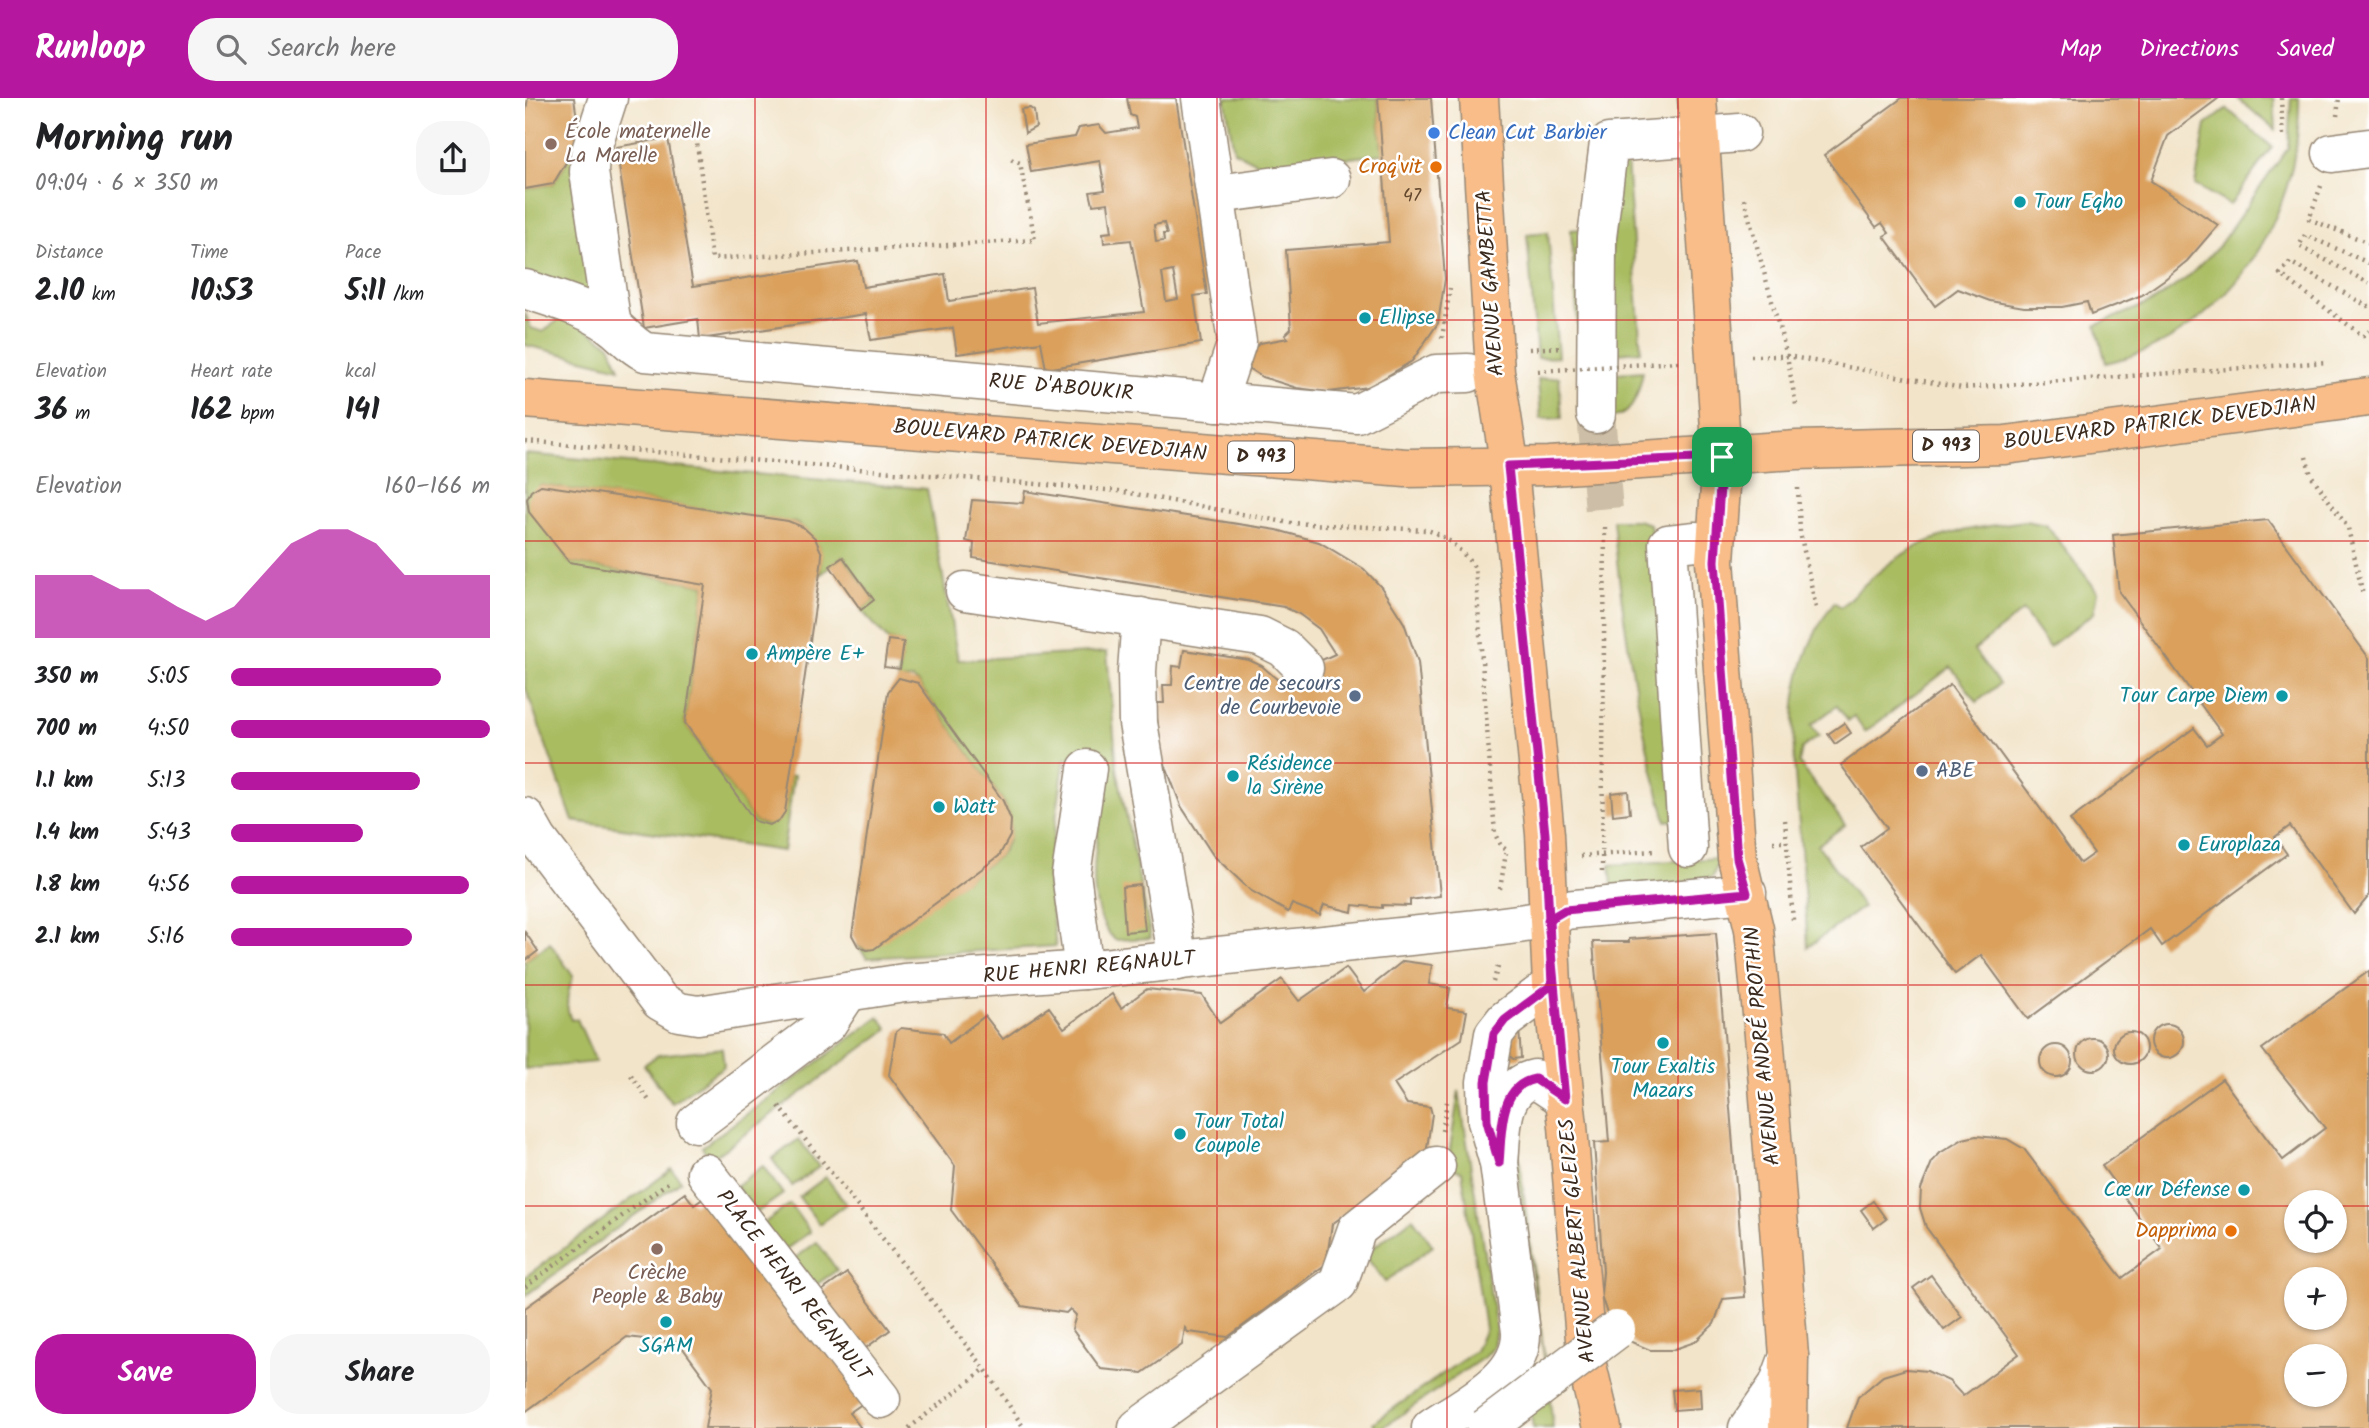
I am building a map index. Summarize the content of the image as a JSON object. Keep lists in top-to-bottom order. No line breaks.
{"streets":{"main road":["AVENUE GAMBETTA","BOULEVARD PATRICK DEVEDJIAN","D 993","AVENUE ANDRÉ PROTHIN","AVENUE ALBERT GLEIZES"],"street":["RUE D'ABOUKIR","RUE HENRI REGNAULT","PLACE HENRI REGNAULT"]},"crossings":[["AVENUE GAMBETTA","BOULEVARD PATRICK DEVEDJIAN"],["AVENUE GAMBETTA","AVENUE ALBERT GLEIZES"],["BOULEVARD PATRICK DEVEDJIAN","AVENUE ANDRÉ PROTHIN"],["BOULEVARD PATRICK DEVEDJIAN","AVENUE ALBERT GLEIZES"],["RUE HENRI REGNAULT","AVENUE ANDRÉ PROTHIN"],["RUE HENRI REGNAULT","AVENUE ALBERT GLEIZES"]],"places":["Clean Cut Barbier","École maternelle La Marelle","Croq'vit","Tour Eqho","Ellipse","Ampère E+","Centre de secours de Courbevoie","Tour Carpe Diem","ABE","Résidence la Sirène","Watt","Europlaza","Tour Exaltis Mazars","Tour Total Coupole","Cœur Défense","Dapprima","Crèche People & Baby","SGAM"],"house_numbers":["47"],"page":{"header":"Runloop","search":"Search here","nav":["Map","Directions","Saved"],"heading":["Morning run","09:04 · 6 × 350 m"],"stats":[["Distance","2.10 km"],["Time","10:53"],["Pace","5:11 /km"],["Elevation","36 m"],["Heart rate","162 bpm"],["kcal","141"]],"chart":["Elevation","160–166 m"],"list":[{"name":"350 m","note":"5:05"},{"name":"700 m","note":"4:50"},{"name":"1.1 km","note":"5:13"},{"name":"1.4 km","note":"5:43"},{"name":"1.8 km","note":"4:56"},{"name":"2.1 km","note":"5:16"}],"map_buttons":["+","−"],"buttons":["Save","Share"]}}
